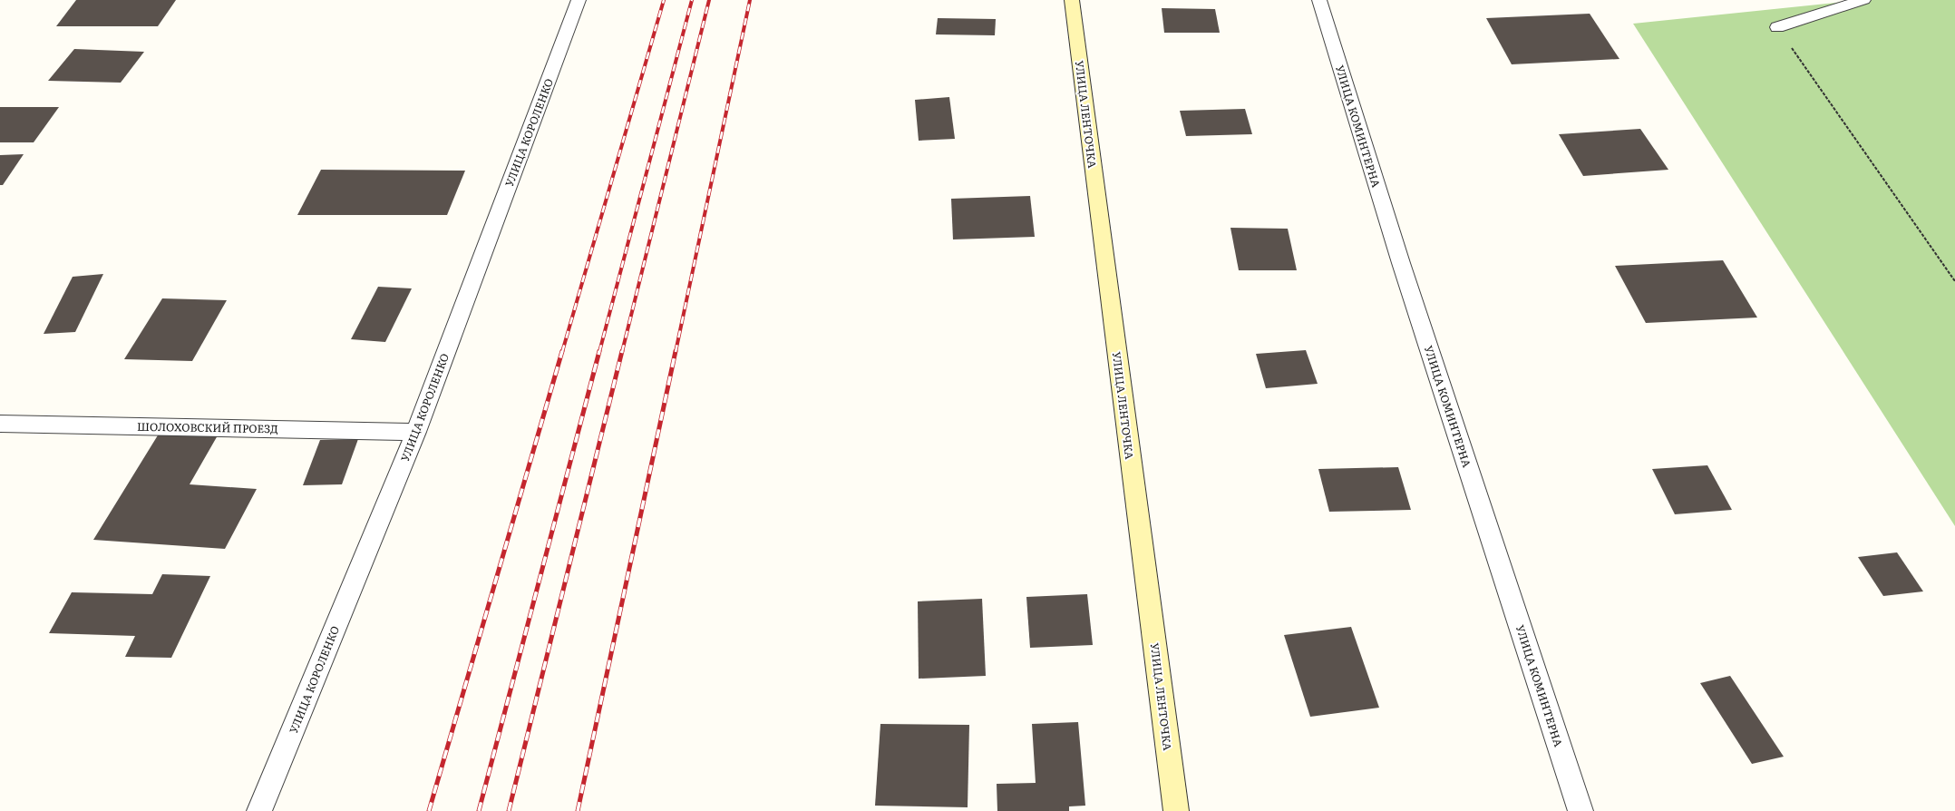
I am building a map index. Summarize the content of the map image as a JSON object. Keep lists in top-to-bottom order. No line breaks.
{"streets":{"main road":["УЛИЦА ЛЕНТОЧКА"],"street":["УЛИЦА КОМИНТЕРНА","УЛИЦА КОРОЛЕНКО","ШОЛОХОВСКИЙ ПРОЕЗД"]},"crossings":[["УЛИЦА КОРОЛЕНКО","ШОЛОХОВСКИЙ ПРОЕЗД"]]}
